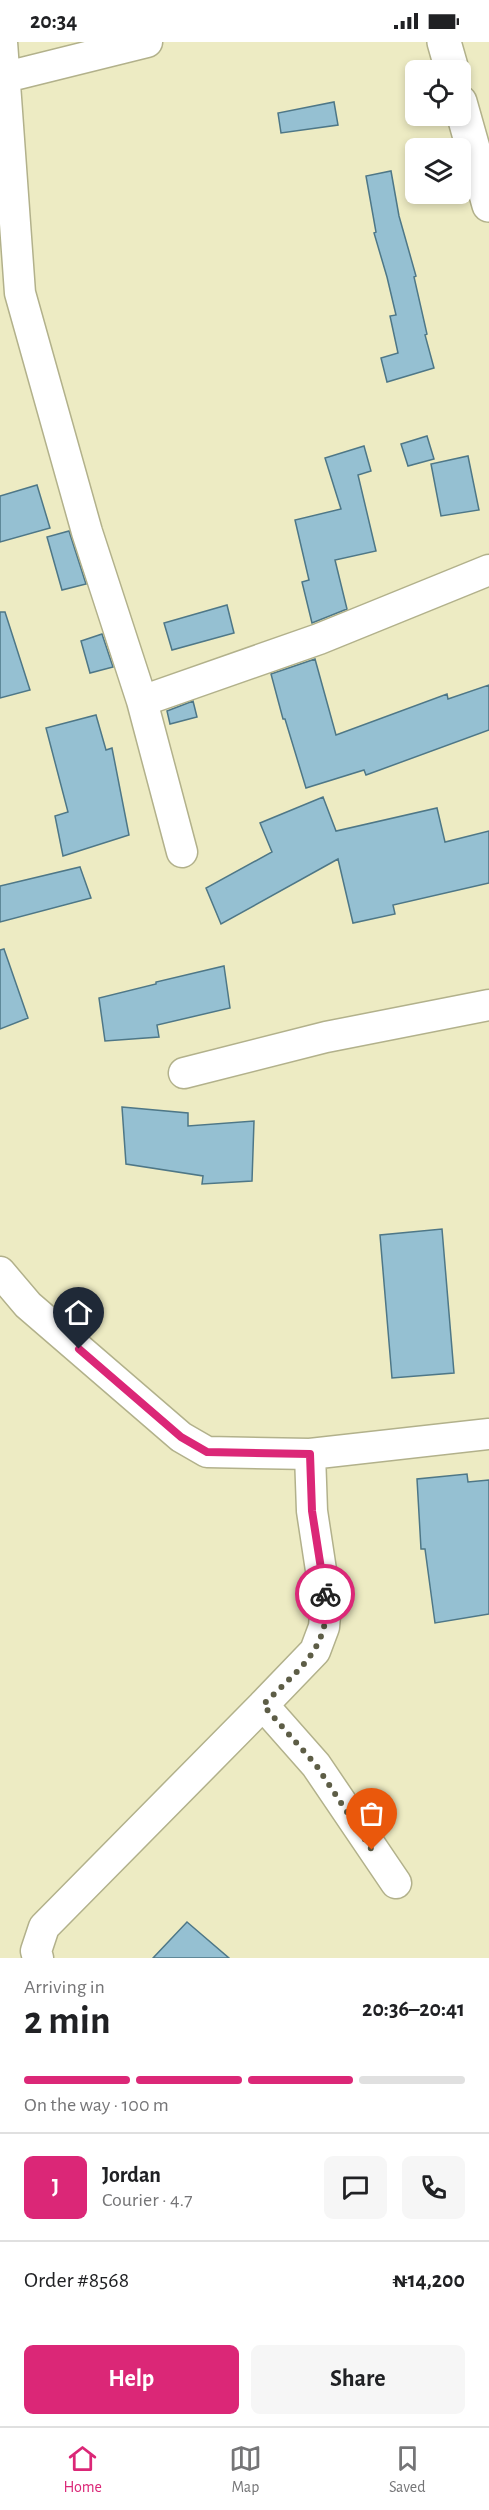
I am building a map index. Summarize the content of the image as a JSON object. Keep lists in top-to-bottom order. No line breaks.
{"page":{"status":"20:34","heading":["2 min","Arriving in","20:36–20:41"],"panel":["Jordan","Courier · 4.7","Order #8568","₦14,200"],"bar":"On the way · 100 m","round":"J","buttons":["Help","Share"],"tabs":["Home","Map","Saved"]}}
